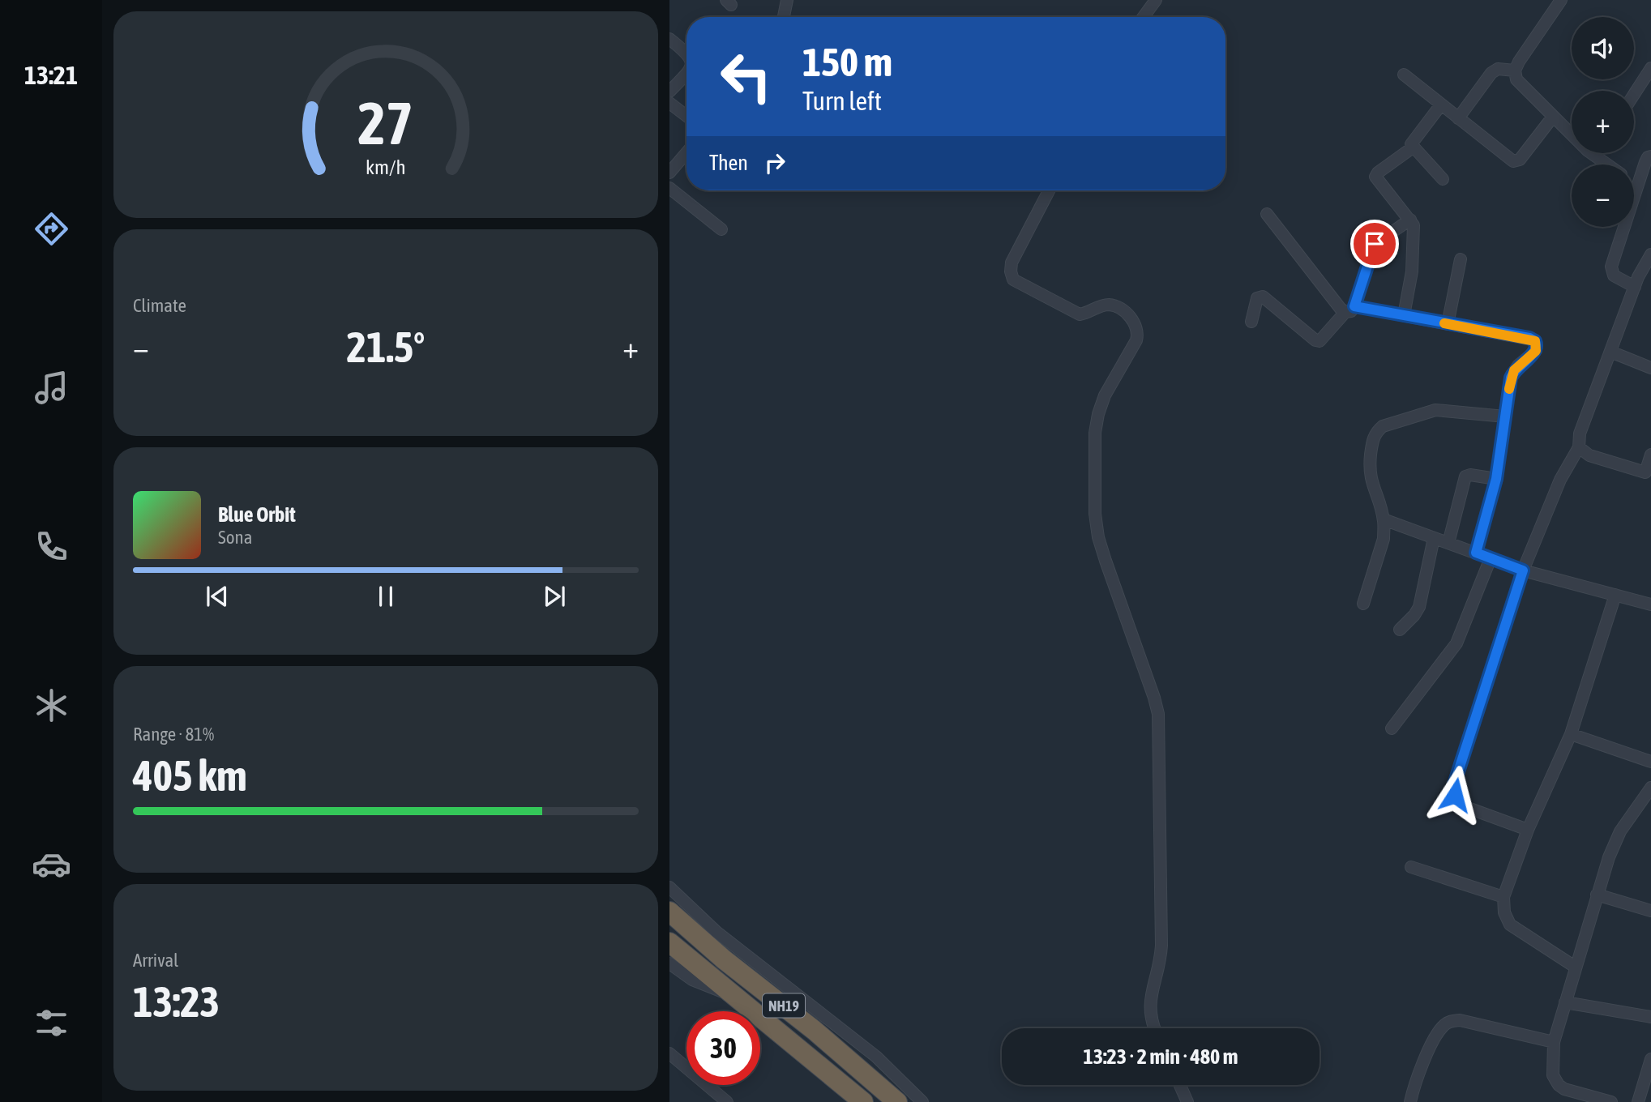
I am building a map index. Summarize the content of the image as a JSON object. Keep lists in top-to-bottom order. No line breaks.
{"streets":{"highway":["NH19"]},"page":{"tabs":"13:21","map_buttons":["+","−"],"turn":["150 m","Turn left"],"then":"Then","tile":["Climate",["Range · 81%","405 km"],["Arrival","13:23"]],"heat":["−","21.5°","+"],"song":["Blue Orbit","Sona"],"limit":"30","trip":"13:23 · 2 min · 480 m","gauge":["27","km/h"]}}
